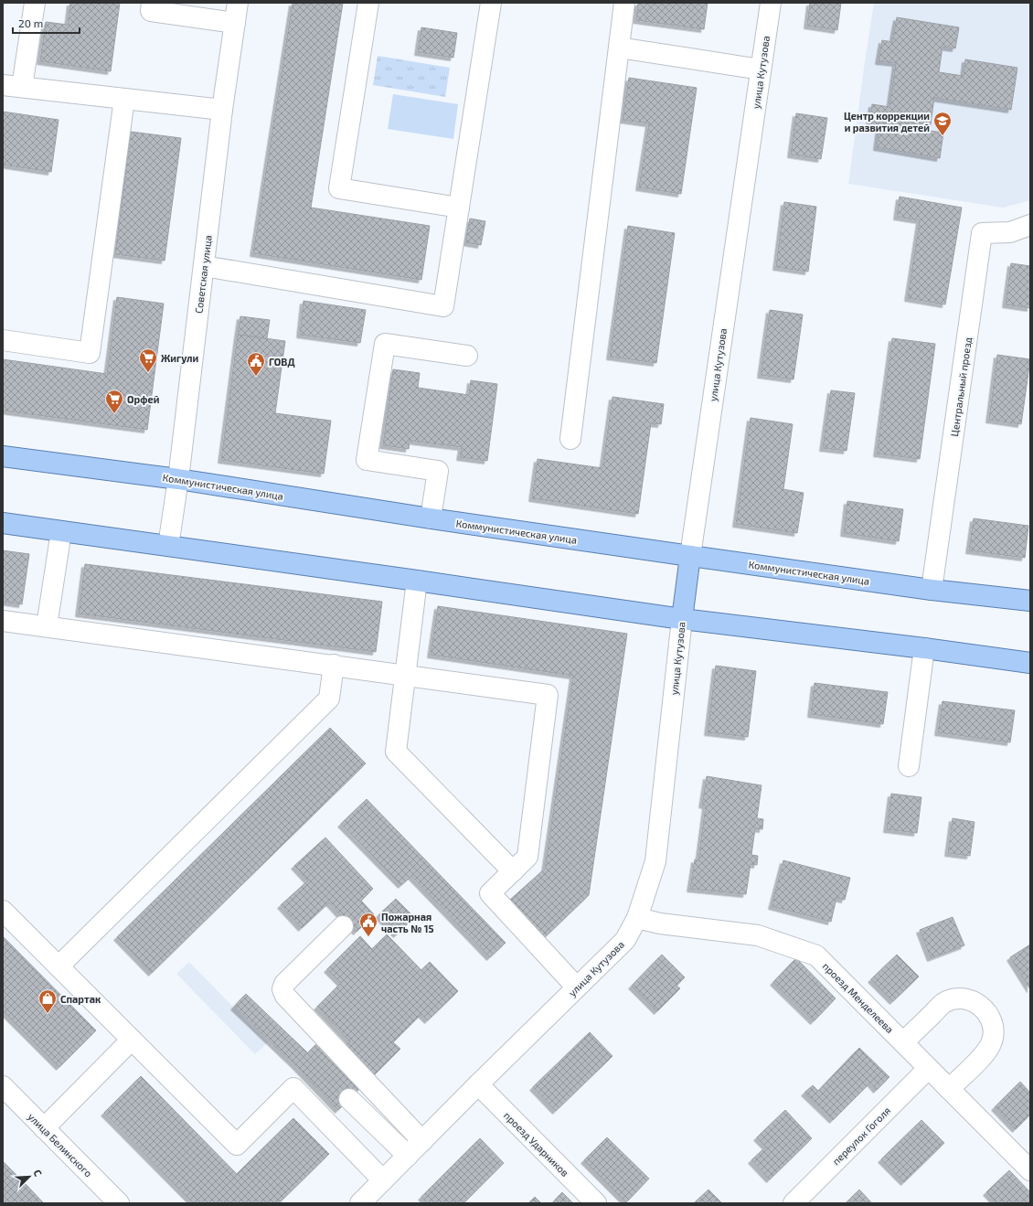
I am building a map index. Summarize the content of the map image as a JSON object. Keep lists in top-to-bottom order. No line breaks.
{"streets":{"main road":["улица Кутузова","Коммунистическая улица"],"street":["Советская улица","Центральный проезд","проезд Менделеева","переулок Гоголя","проезд Ударников","улица Белинского"]},"crossings":[["улица Кутузова","Коммунистическая улица"],["улица Кутузова","проезд Менделеева"],["улица Кутузова","проезд Ударников"],["Советская улица","Коммунистическая улица"],["Центральный проезд","Коммунистическая улица"],["проезд Менделеева","переулок Гоголя"]],"places":{"school or university":["Центр коррекции и развития детей"],"supermarket":["Жигули","Орфей"],"public building":["ГОВД","Пожарная часть № 15"],"shop":["Спартак"]},"scale_bar":"20 m","north":"top right"}
